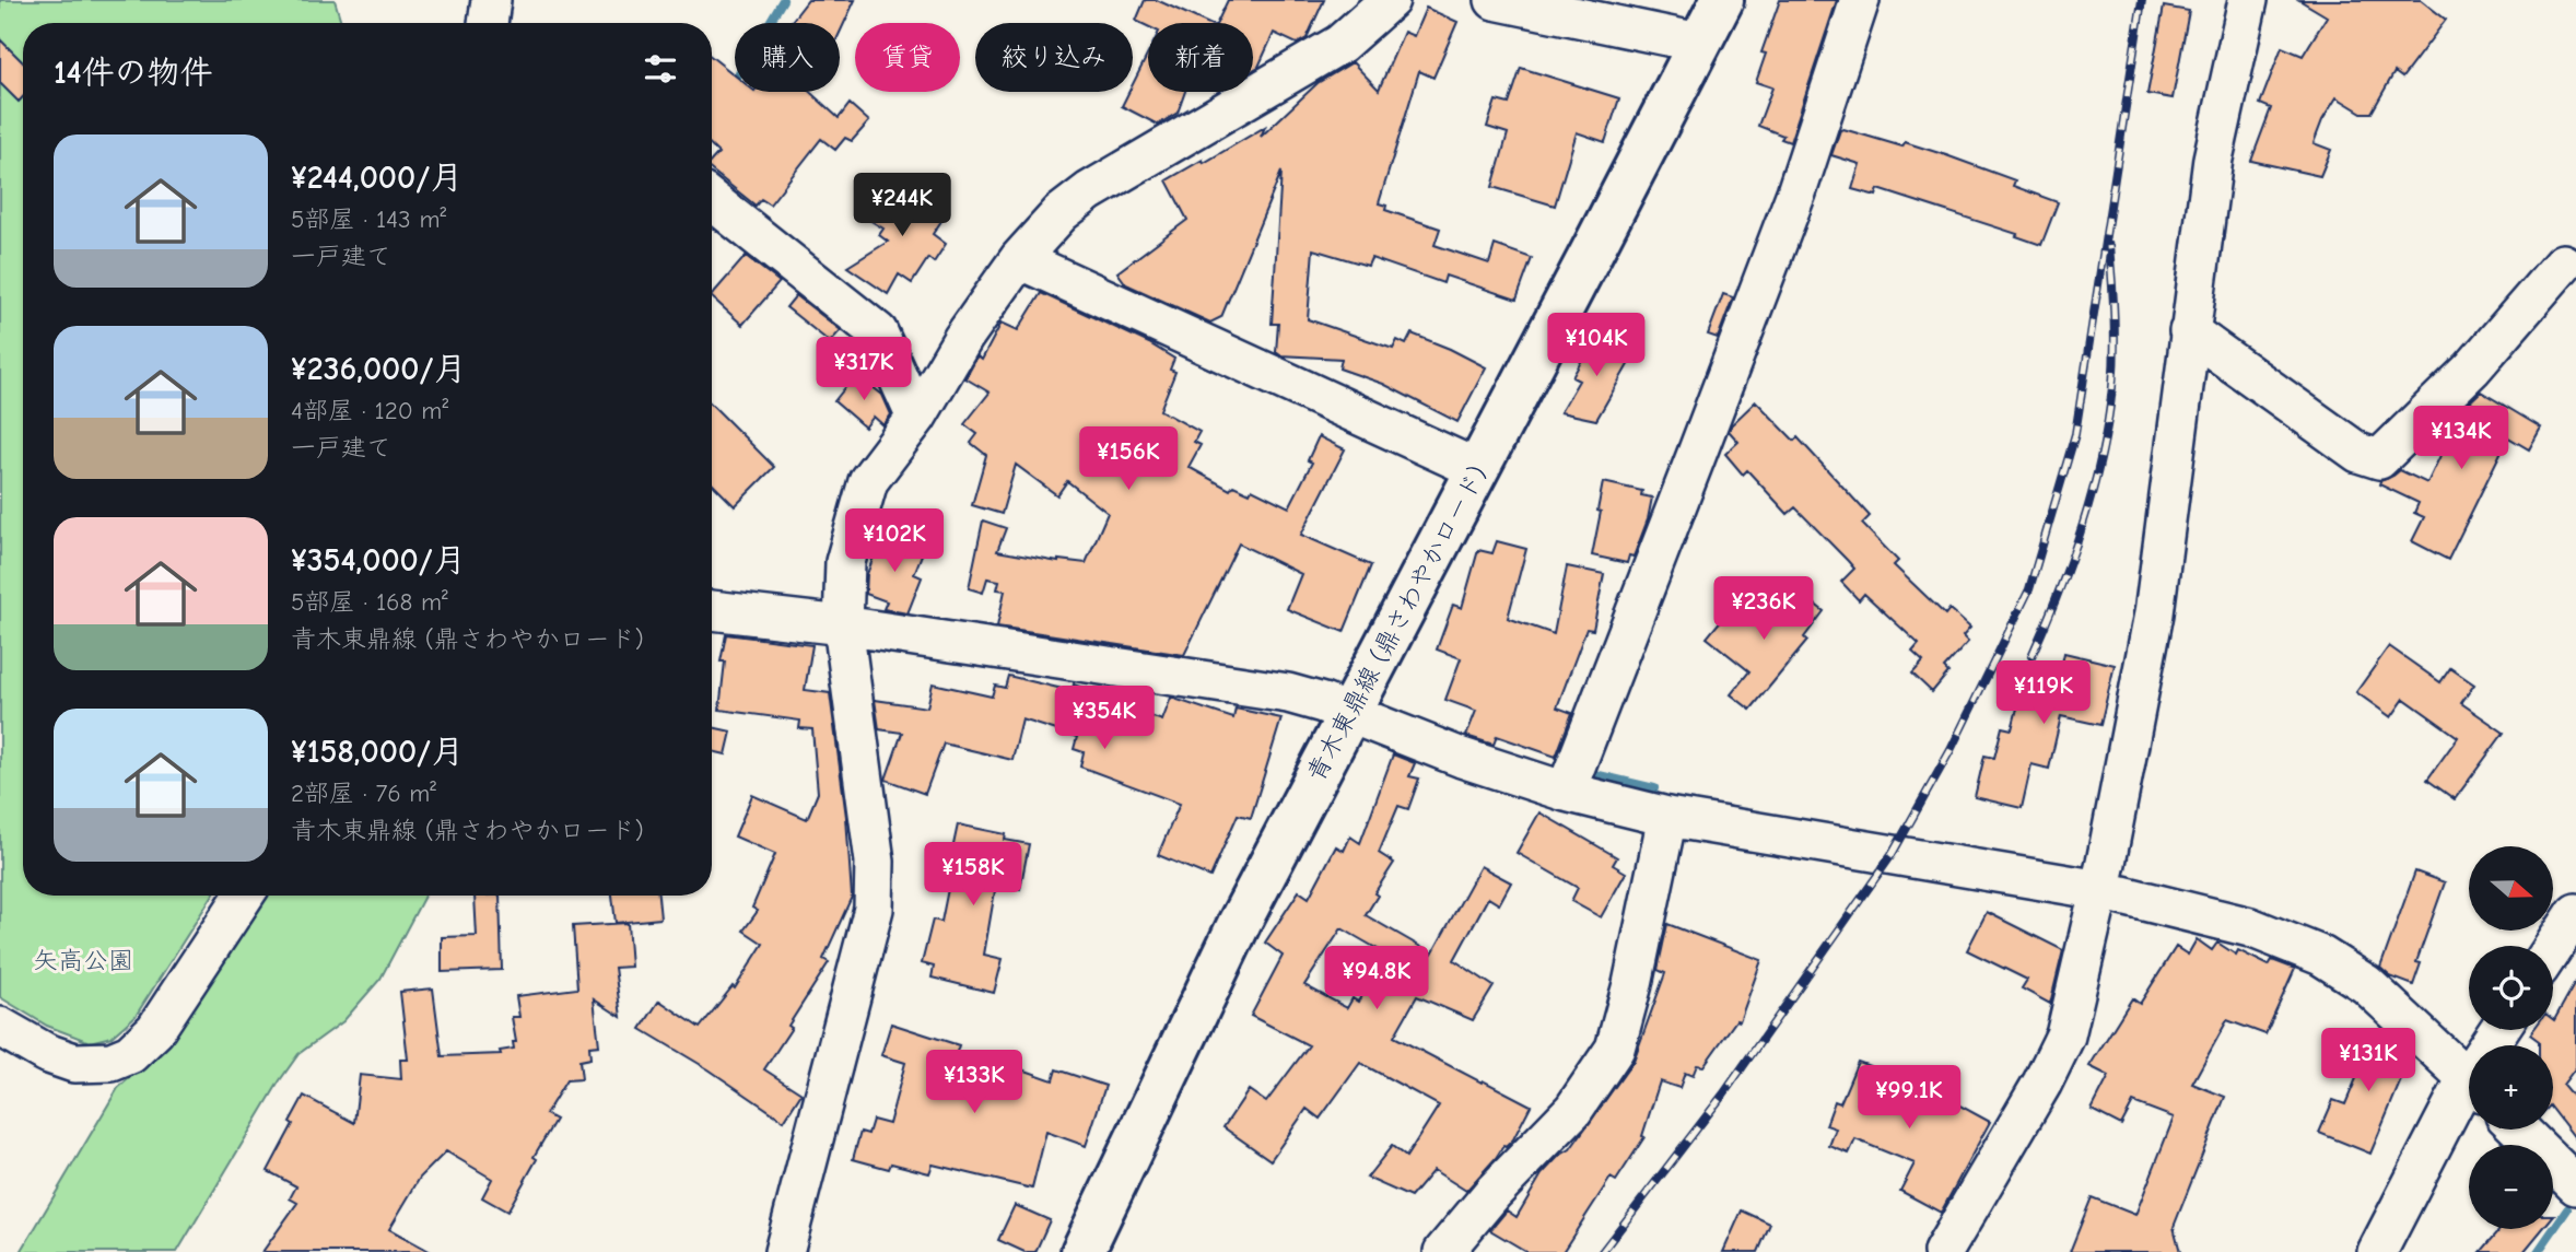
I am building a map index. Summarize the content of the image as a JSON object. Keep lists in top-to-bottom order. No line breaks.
{"streets":{"main road":["青木東鼎線 (鼎さわやかロード)"]},"parks":["矢高公園"],"north":"right","page":{"chip":["購入","賃貸","絞り込み","新着"],"heading":"14件の物件","list":[{"name":"¥244,000/月","note":"5部屋 · 143 m² · 一戸建て"},{"name":"¥236,000/月","note":"4部屋 · 120 m² · 一戸建て"},{"name":"¥354,000/月","note":"5部屋 · 168 m² · 青木東鼎線 (鼎さわやかロード)"},{"name":"¥158,000/月","note":"2部屋 · 76 m² · 青木東鼎線 (鼎さわやかロード)"}],"price":["¥244K","¥104K","¥317K","¥134K","¥156K","¥102K","¥236K","¥119K","¥354K","¥158K","¥94.8K","¥131K","¥133K","¥99.1K"],"map_buttons":["+","−"]}}
